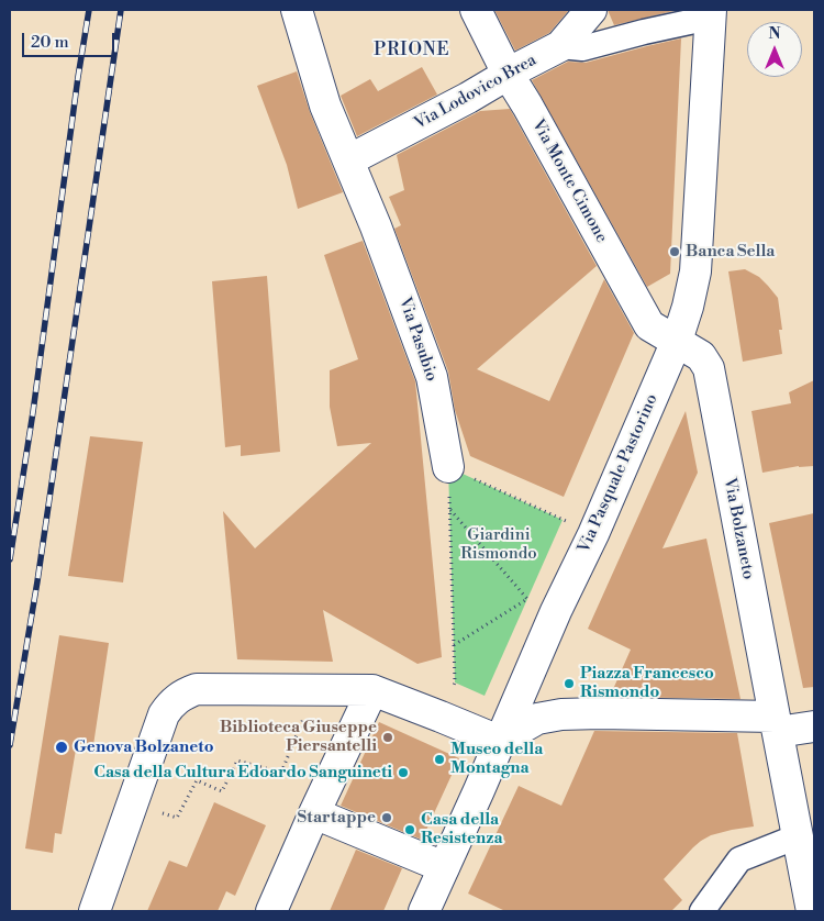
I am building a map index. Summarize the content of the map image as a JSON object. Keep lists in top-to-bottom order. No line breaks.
{"streets":{"street":["Via Lodovico Brea","Via Monte Cimone","Via Pasubio","Via Pasquale Pastorino","Via Bolzaneto"]},"crossings":[["Via Lodovico Brea","Via Monte Cimone"],["Via Lodovico Brea","Via Pasubio"],["Via Monte Cimone","Via Pasquale Pastorino"],["Via Monte Cimone","Via Bolzaneto"],["Via Pasquale Pastorino","Via Bolzaneto"]],"districts":["PRIONE"],"parks":["Giardini Rismondo"],"places":["Banca Sella","Piazza Francesco Rismondo","Biblioteca Giuseppe Piersantelli","Genova Bolzaneto","Museo della Montagna","Casa della Cultura Edoardo Sanguineti","Startappe","Casa della Resistenza"],"scale_bar":"20 m","north":"top"}
